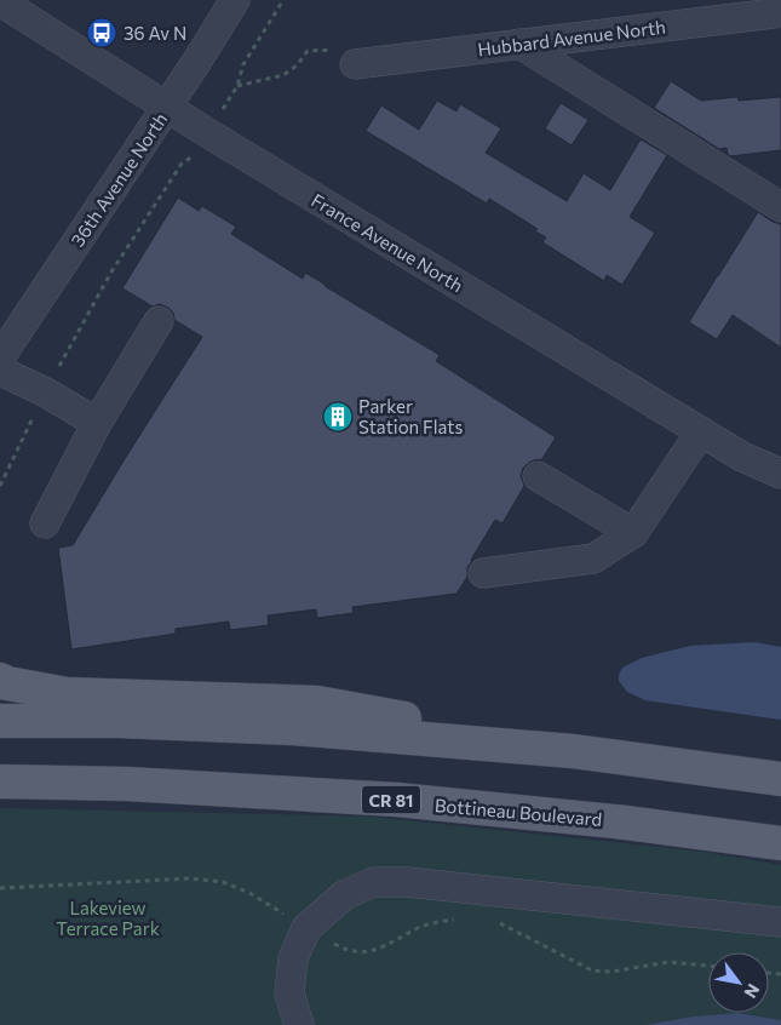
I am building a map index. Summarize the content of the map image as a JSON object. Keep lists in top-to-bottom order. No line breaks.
{"streets":{"main road":["CR 81","Bottineau Boulevard"],"street":["Hubbard Avenue North","36th Avenue North","France Avenue North"]},"crossings":[["36th Avenue North","France Avenue North"]],"parks":["Lakeview Terrace Park"],"places":{"bus stop":["36 Av N"],"building":["Parker Station Flats"]},"north":"bottom right"}
